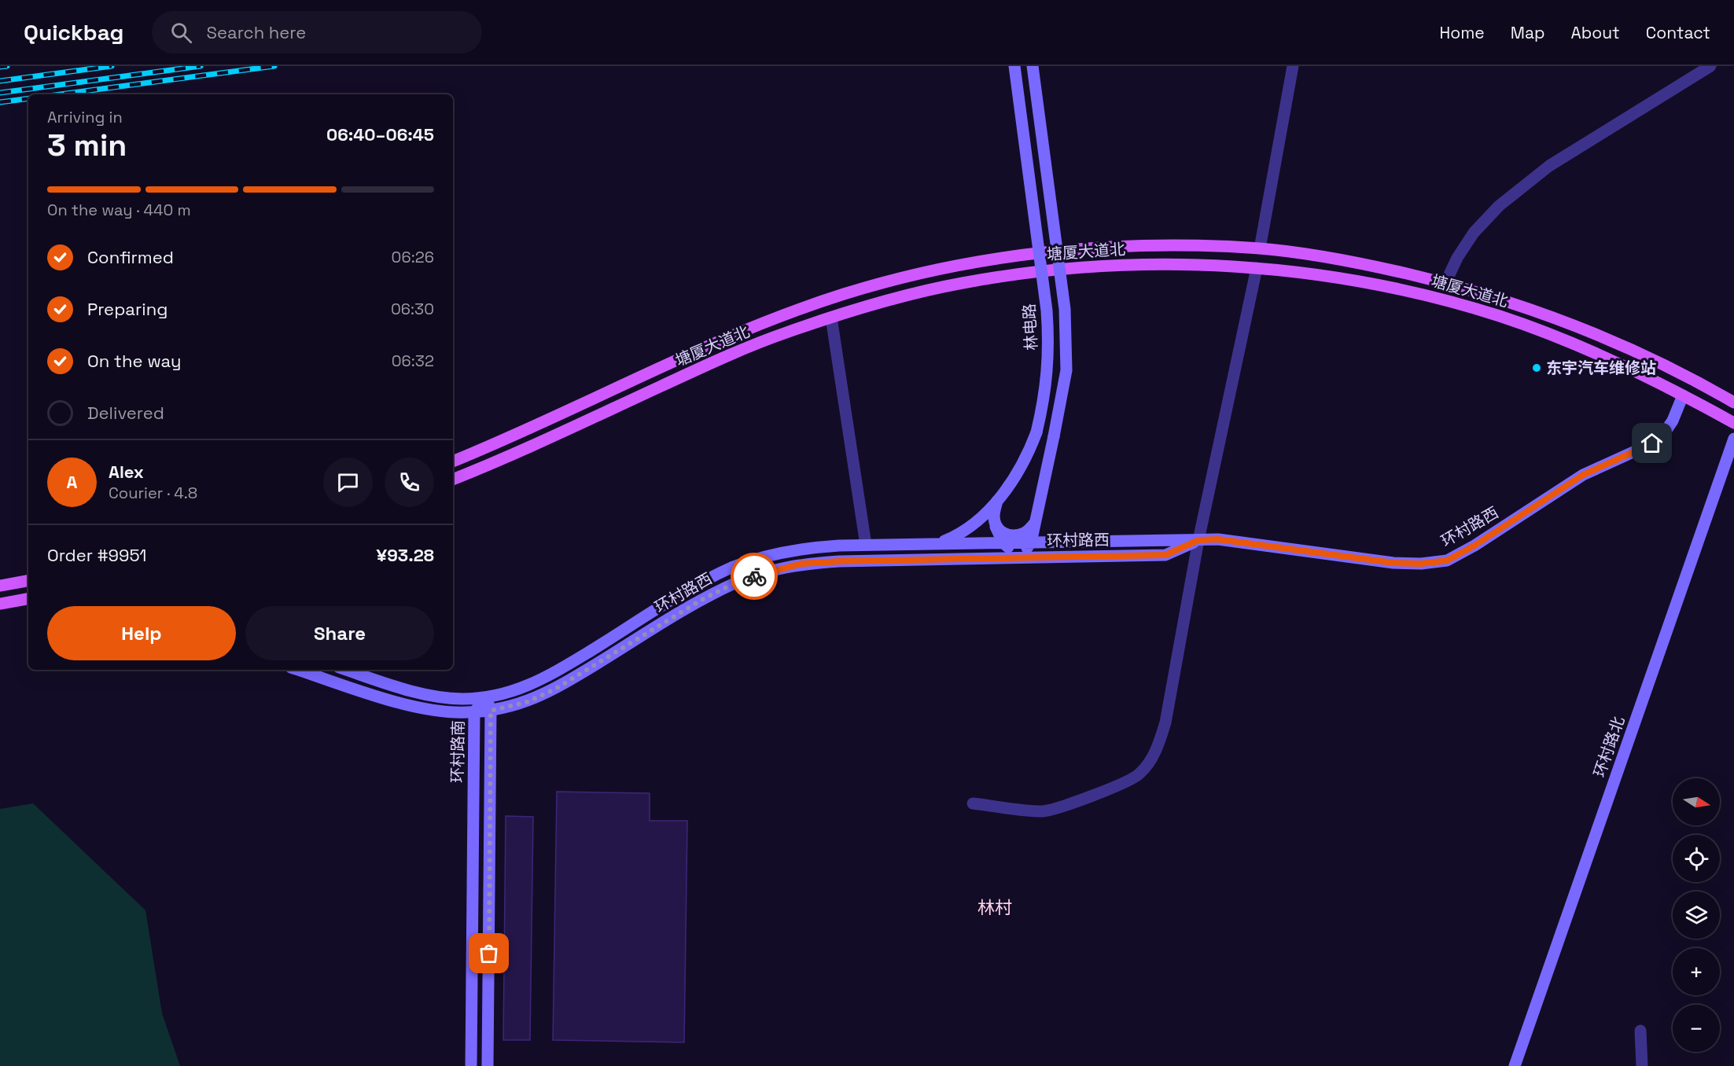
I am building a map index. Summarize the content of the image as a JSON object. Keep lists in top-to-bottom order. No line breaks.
{"streets":{"main road":["塘厦大道北","林电路","环村路西","环村路北","环村路南"]},"crossings":[["塘厦大道北","环村路西"],["林电路","环村路西"],["环村路西","环村路南"]],"districts":["林村"],"places":["东宇汽车维修站"],"north":"right","page":{"header":"Quickbag","search":"Search here","nav":["Home","Map","About","Contact"],"heading":["3 min","Arriving in","06:40–06:45"],"panel":["Alex","Courier · 4.8","Order #9951","¥93.28"],"bar":"On the way · 440 m","list":[["Confirmed","06:26"],["Preparing","06:30"],["On the way","06:32"],"Delivered"],"round":"A","buttons":["Help","Share"],"map_buttons":["+","−"]}}
